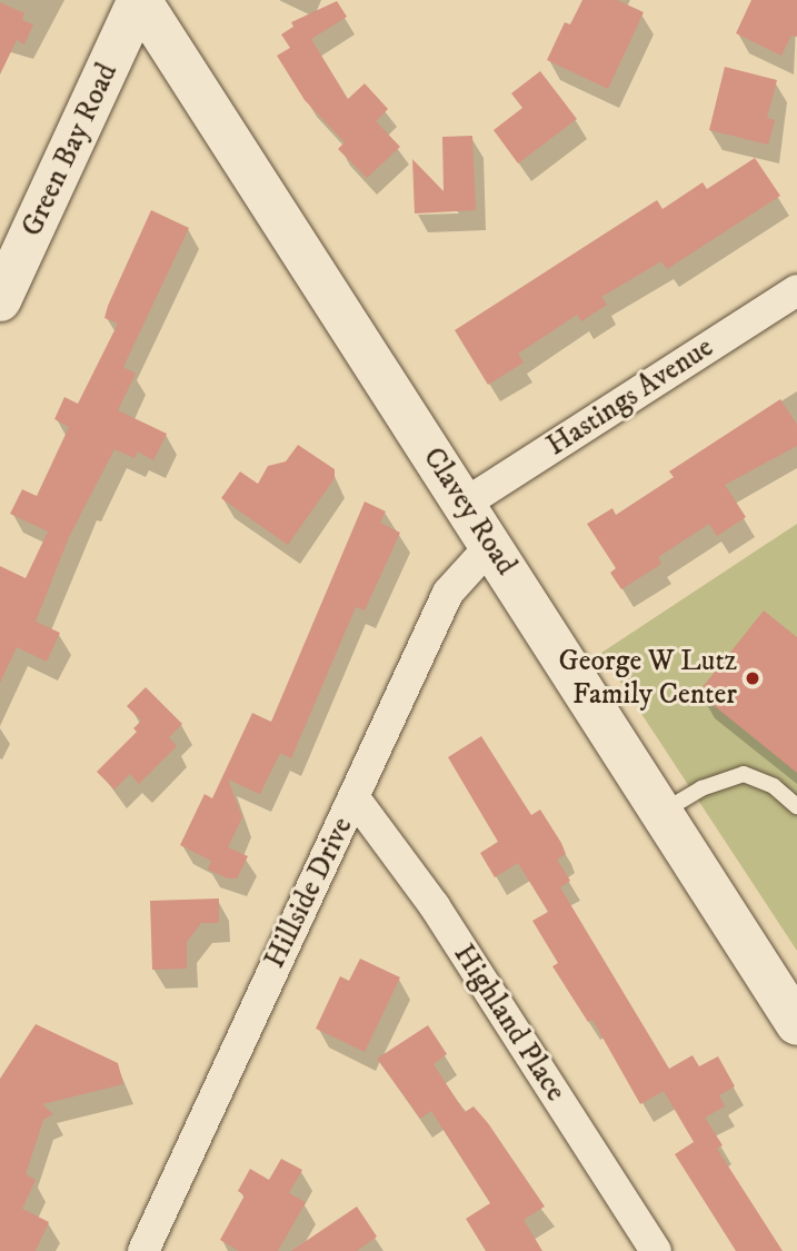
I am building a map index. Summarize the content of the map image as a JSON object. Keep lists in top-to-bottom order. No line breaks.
{"streets":{"main road":["Green Bay Road","Clavey Road"],"street":["Hastings Avenue","Hillside Drive","Highland Place"]},"crossings":[["Green Bay Road","Clavey Road"],["Hastings Avenue","Clavey Road"],["Clavey Road","Hillside Drive"],["Hillside Drive","Highland Place"]],"places":["George W Lutz Family Center"]}
